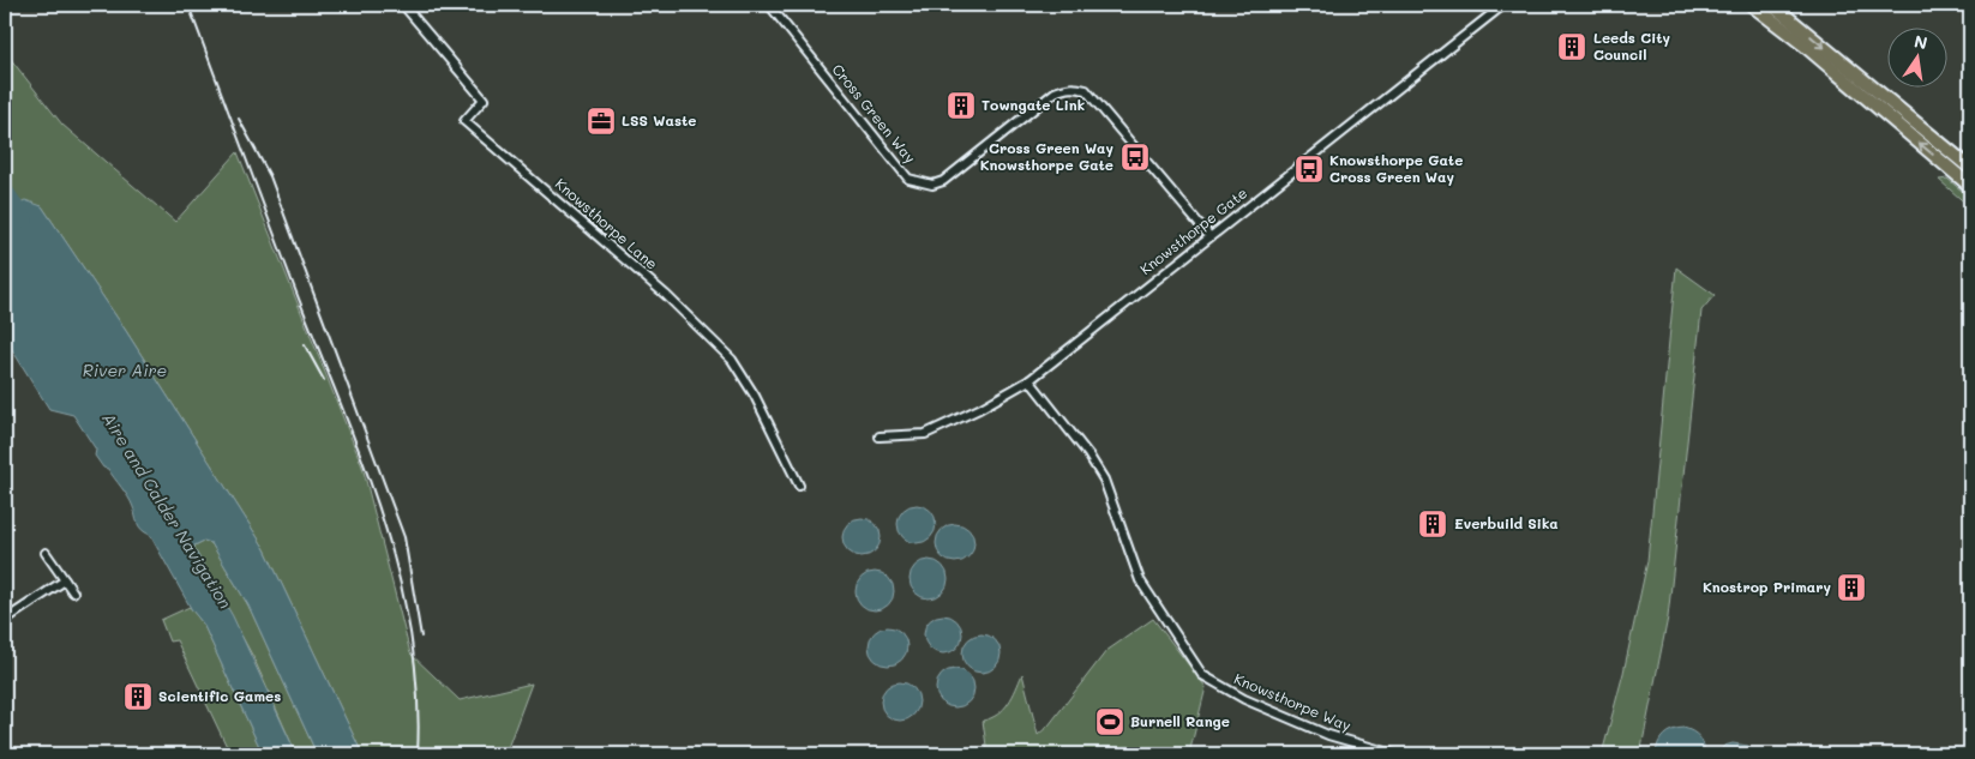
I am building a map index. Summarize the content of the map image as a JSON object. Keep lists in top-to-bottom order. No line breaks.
{"streets":{"street":["Cross Green Way","Knowsthorpe Lane","Knowsthorpe Gate","Knowsthorpe Way"]},"crossings":[["Cross Green Way","Knowsthorpe Gate"],["Knowsthorpe Gate","Knowsthorpe Way"]],"water":["River Aire","Aire and Calder Navigation"],"places":{"building":["Leeds City Council","Towngate Link","Everbuild Sika","Knostrop Primary","Scientific Games"],"office":["LSS Waste"],"bus stop":["Cross Green Way Knowsthorpe Gate","Knowsthorpe Gate Cross Green Way"],"sports":["Burnell Range"]},"north":"top"}
